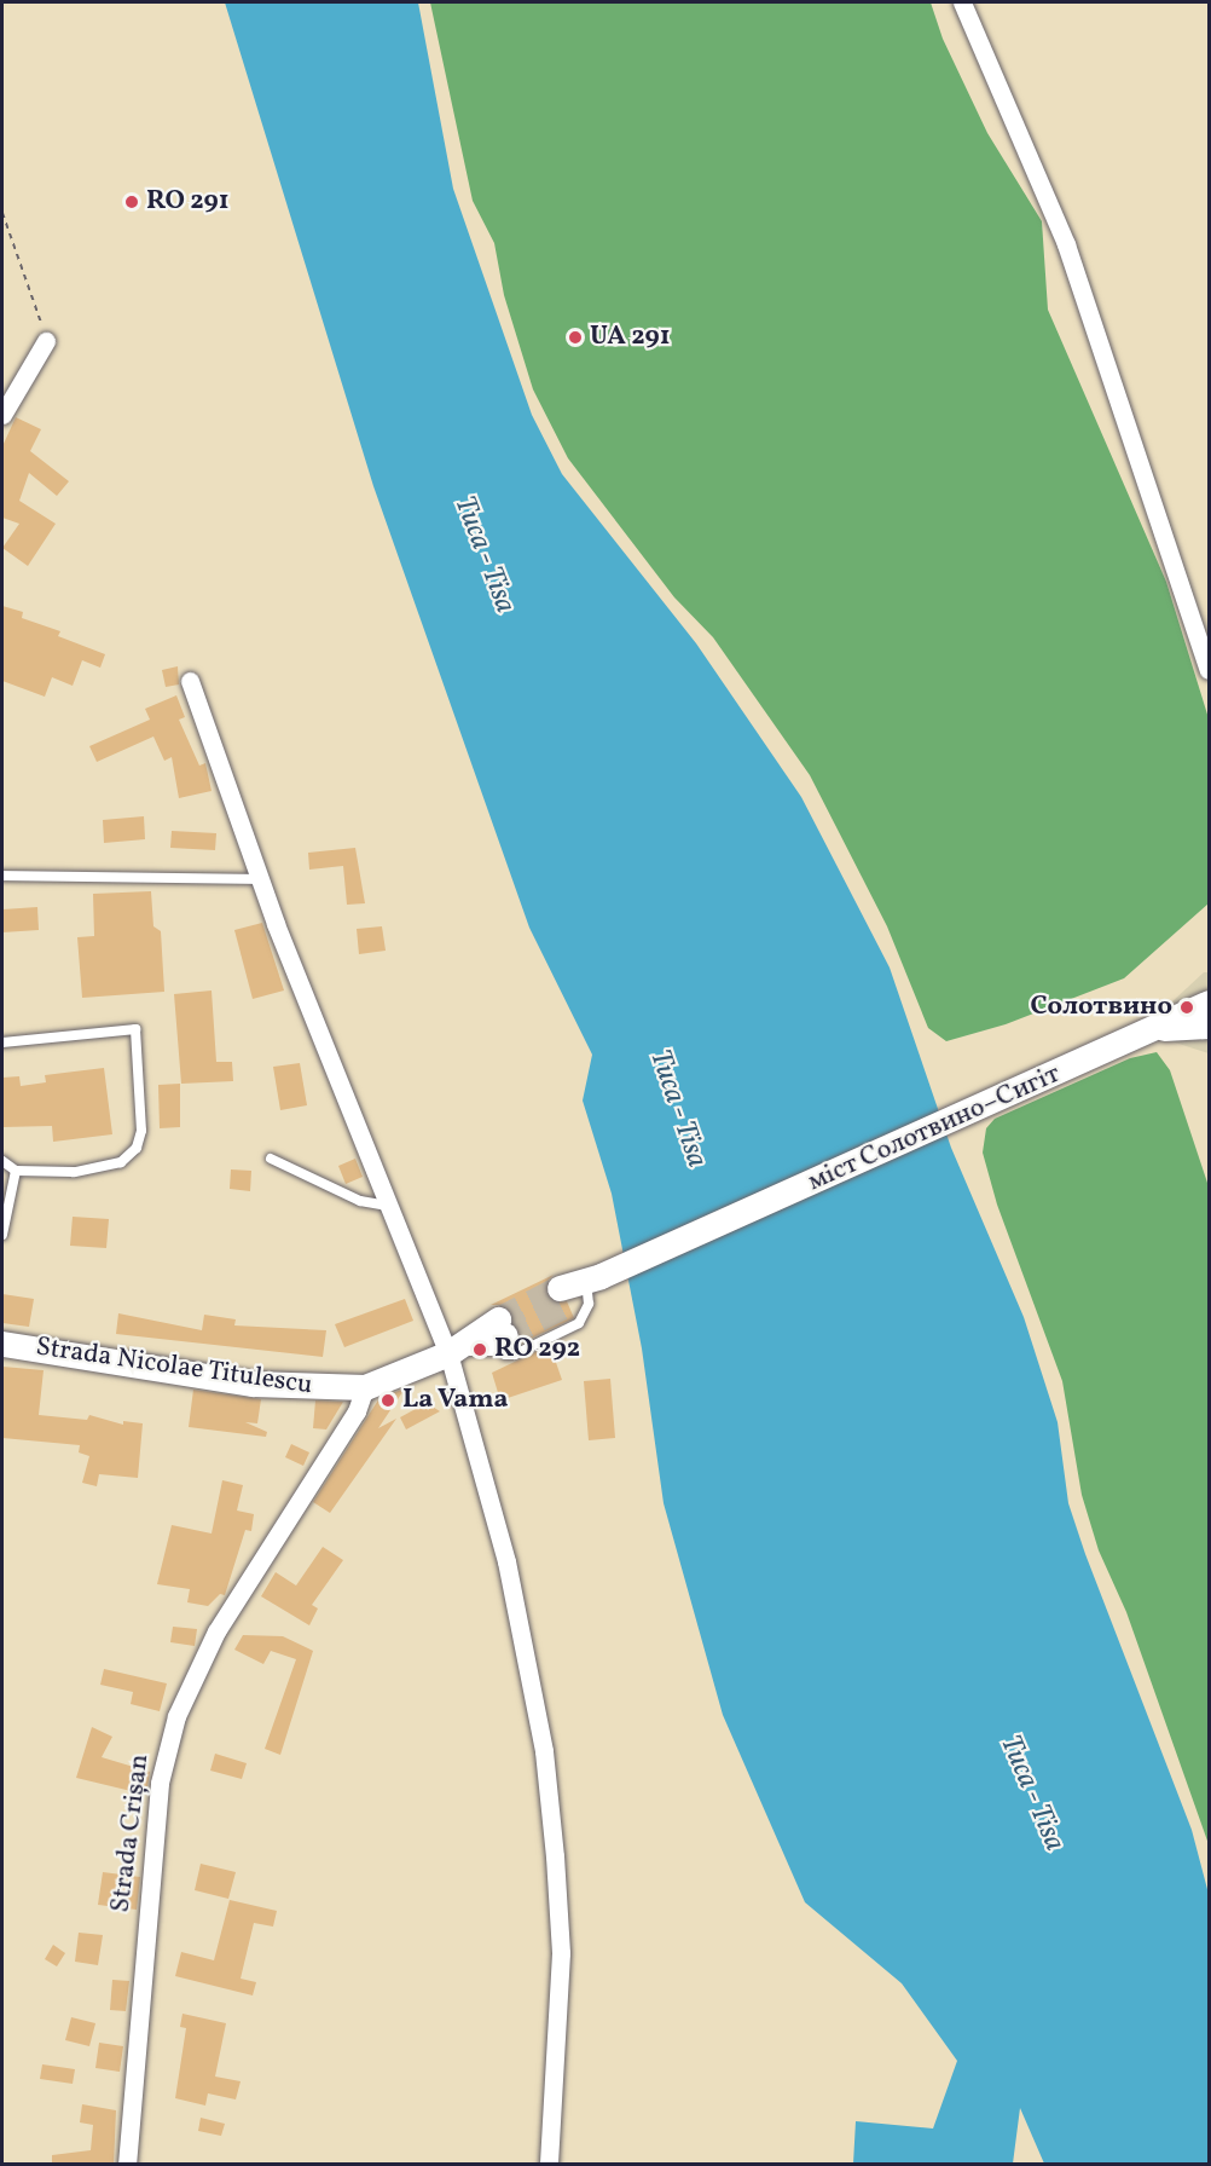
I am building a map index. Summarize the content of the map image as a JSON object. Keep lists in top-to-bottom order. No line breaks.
{"streets":{"street":["міст Солотвино–Сигіт","Strada Nicolae Titulescu","Strada Crișan"]},"crossings":[["Strada Nicolae Titulescu","Strada Crișan"]],"water":["Тиса - Tisa"],"places":["RO 291","UA 291","Солотвино","RO 292","La Vama"]}
